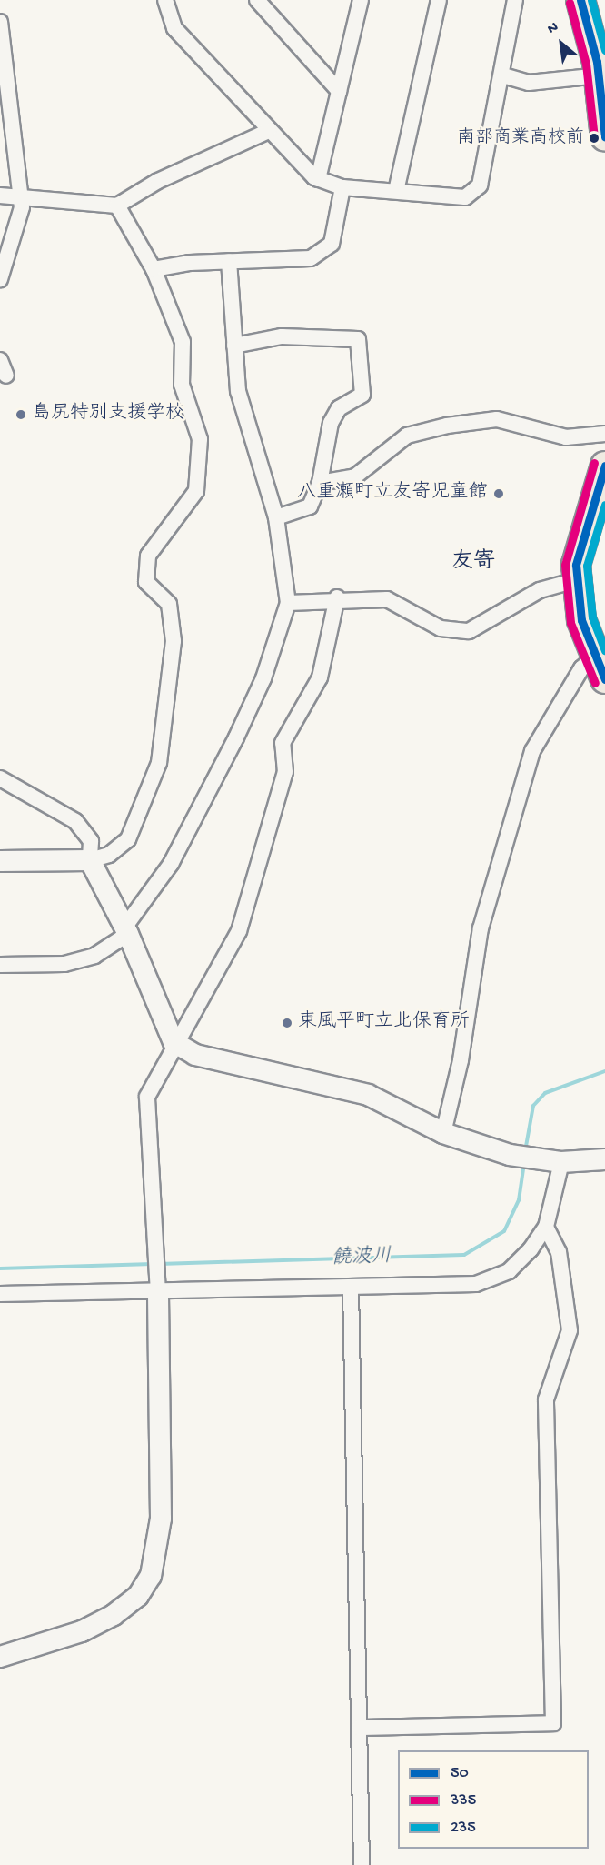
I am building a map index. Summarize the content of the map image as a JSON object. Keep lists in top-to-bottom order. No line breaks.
{"districts":["友寄"],"water":["饒波川"],"places":["南部商業高校前","島尻特別支援学校","八重瀬町立友寄児童館","東風平町立北保育所"],"lines":["transit line 50","transit line 235","transit line 335"],"legend":["50","335","235"],"north":"top left"}
